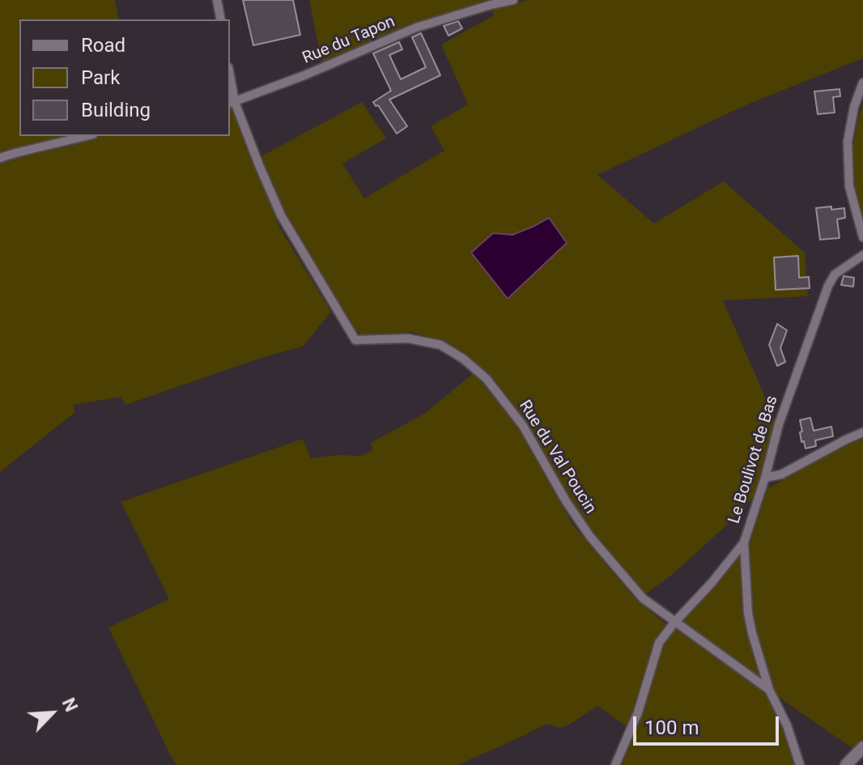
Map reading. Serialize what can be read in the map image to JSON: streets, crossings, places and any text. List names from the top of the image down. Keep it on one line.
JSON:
{"streets":{"street":["Rue du Tapon","Rue du Val Poucin","Le Boulivot de Bas"]},"crossings":[["Rue du Tapon","Rue du Val Poucin"],["Rue du Val Poucin","Le Boulivot de Bas"]],"legend":["Road","Park","Building"],"scale_bar":"100 m","north":"top right"}
